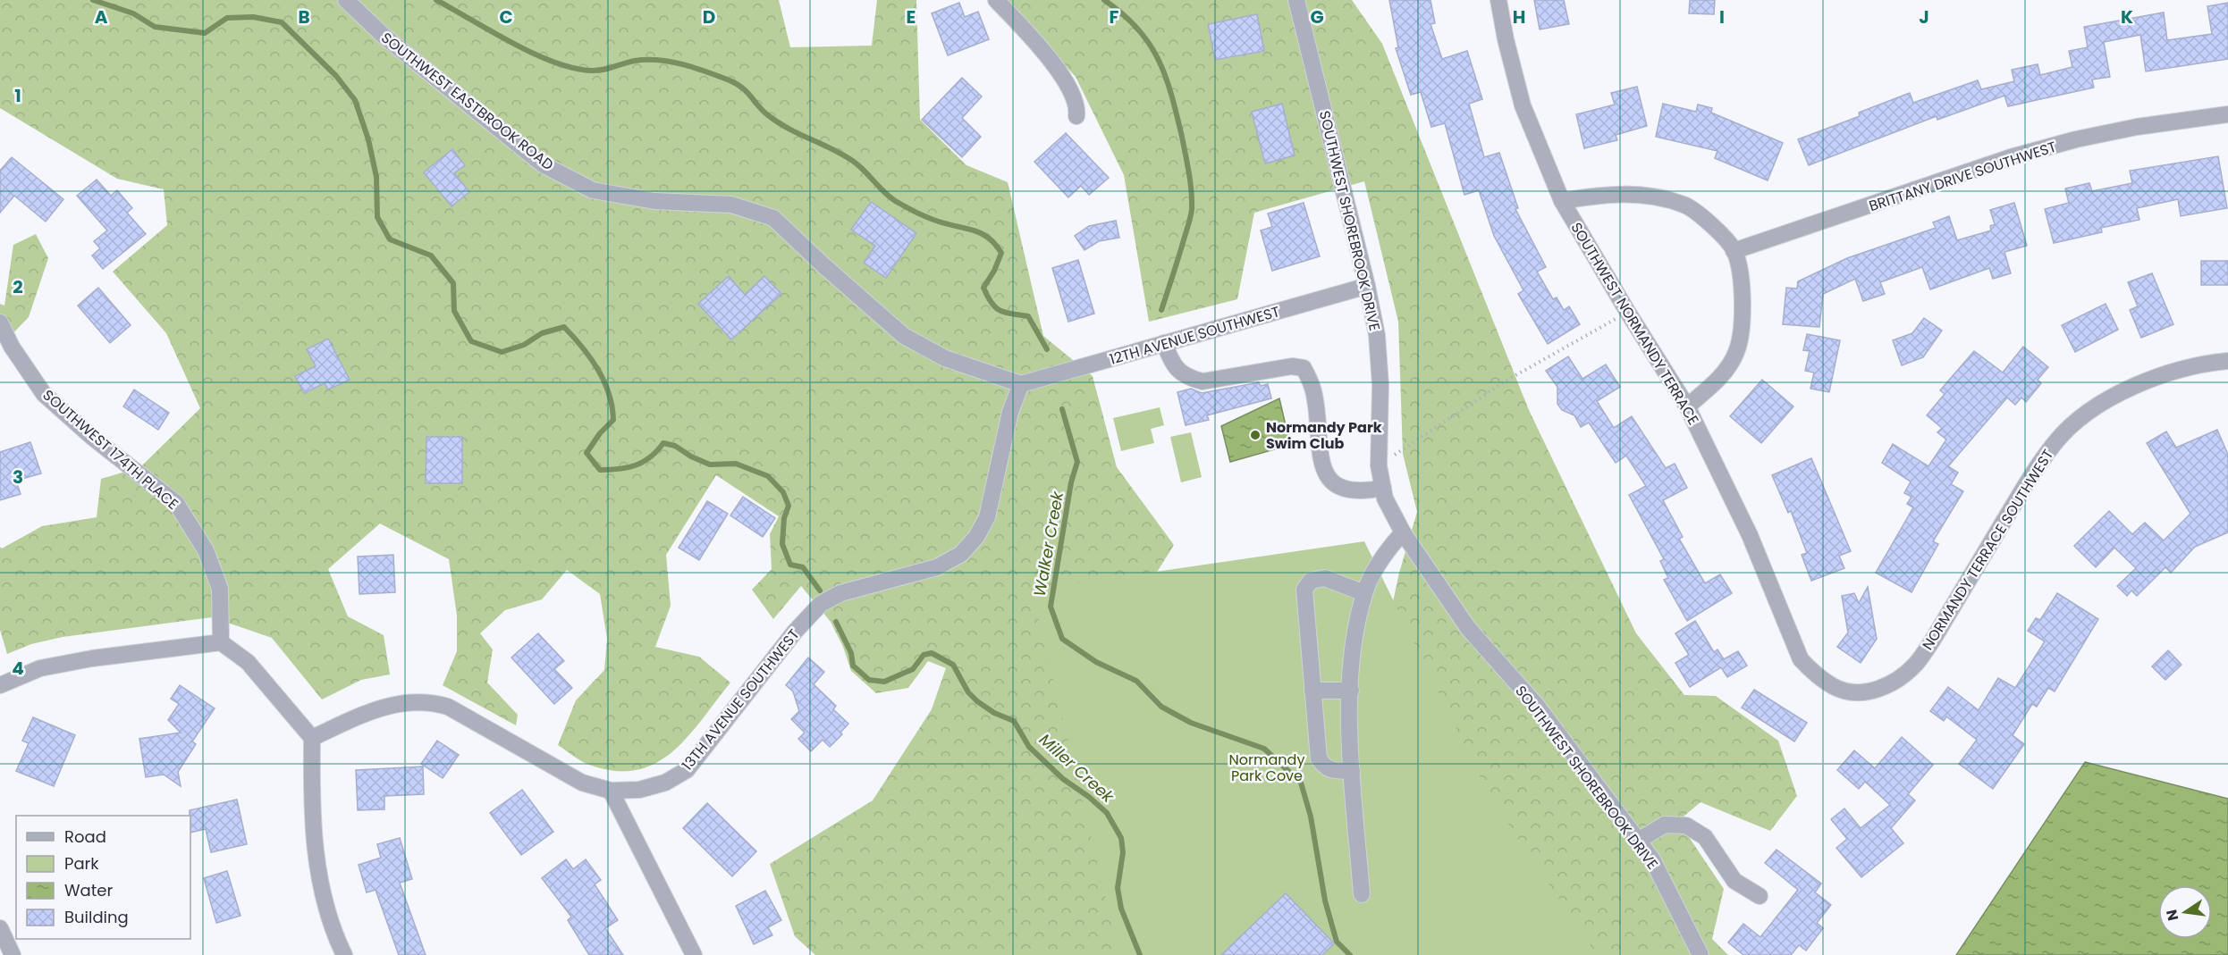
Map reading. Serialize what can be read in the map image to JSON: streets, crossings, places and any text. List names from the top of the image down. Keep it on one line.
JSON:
{"streets":{"street":["SOUTHWEST EASTBROOK ROAD","BRITTANY DRIVE SOUTHWEST","SOUTHWEST SHOREBROOK DRIVE","SOUTHWEST NORMANDY TERRACE","12TH AVENUE SOUTHWEST","SOUTHWEST 174TH PLACE","NORMANDY TERRACE SOUTHWEST","13TH AVENUE SOUTHWEST"]},"crossings":[["SOUTHWEST EASTBROOK ROAD","12TH AVENUE SOUTHWEST"],["SOUTHWEST EASTBROOK ROAD","13TH AVENUE SOUTHWEST"],["SOUTHWEST SHOREBROOK DRIVE","12TH AVENUE SOUTHWEST"],["SOUTHWEST NORMANDY TERRACE","NORMANDY TERRACE SOUTHWEST"],["12TH AVENUE SOUTHWEST","13TH AVENUE SOUTHWEST"]],"water":["Walker Creek","Miller Creek"],"parks":["Normandy Park Cove"],"places":["Normandy Park Swim Club"],"legend":["Road","Park","Water","Building"],"north":"left","grid":{"columns":["A","B","C","D","E","F","G","H","I","J","K"],"rows":["1","2","3","4"]}}
